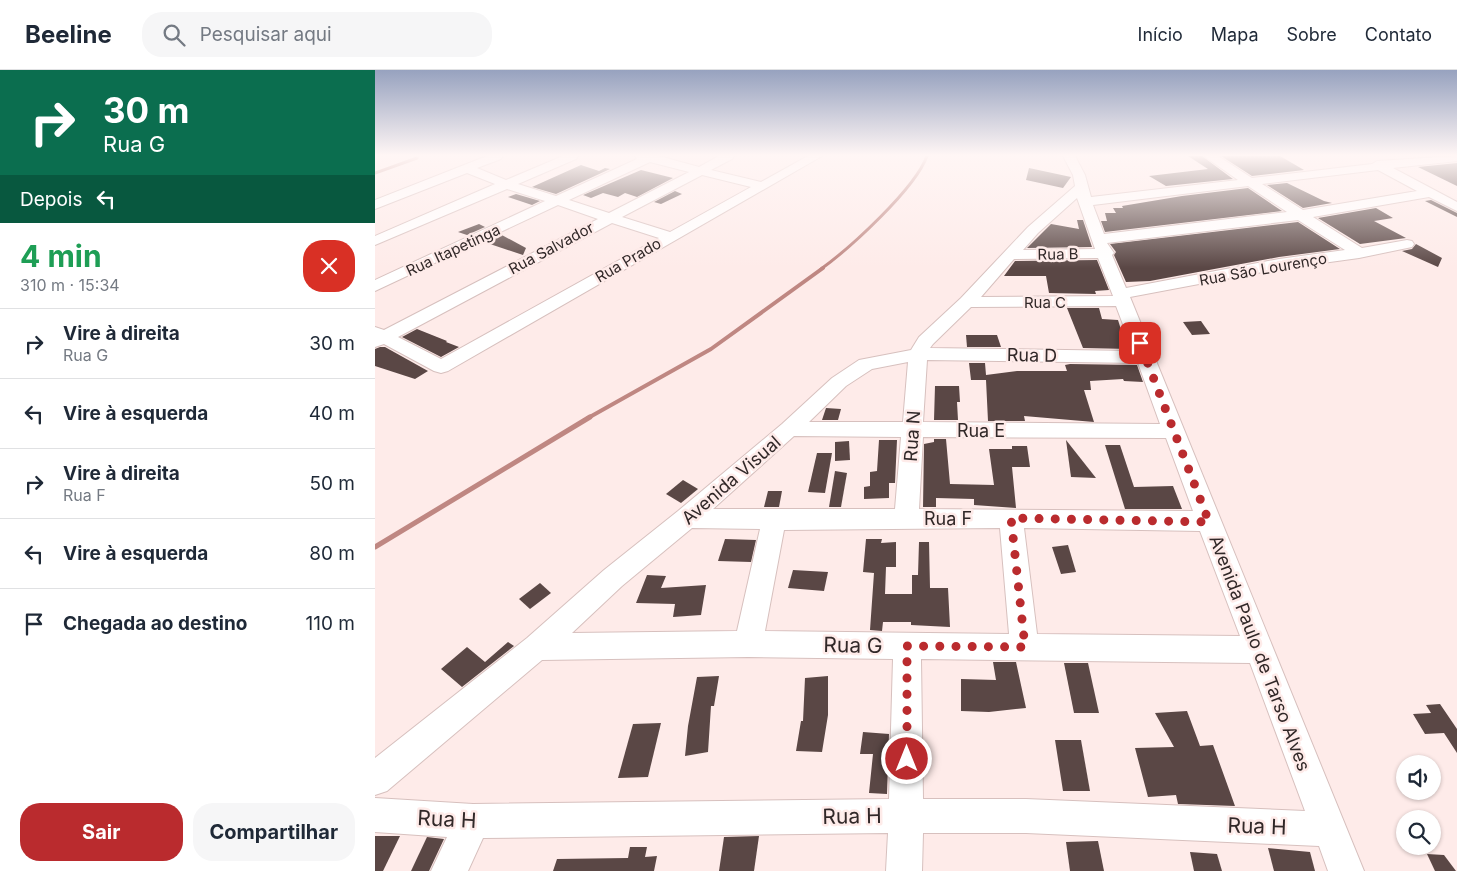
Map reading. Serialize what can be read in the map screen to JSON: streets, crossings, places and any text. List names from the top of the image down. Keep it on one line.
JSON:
{"streets":{"street":["Rua Salvador","Rua Itapetinga","Rua B","Rua Prado","Rua São Lourenço","Rua C","Rua D","Rua E","Rua N","Avenida Visual","Rua F","Rua G","Avenida Paulo de Tarso Alves","Rua H"]},"crossings":[["Rua Salvador","Rua Prado"],["Rua B","Avenida Paulo de Tarso Alves"],["Rua São Lourenço","Rua C"],["Rua São Lourenço","Avenida Paulo de Tarso Alves"],["Rua C","Avenida Paulo de Tarso Alves"],["Rua D","Rua N"],["Rua D","Avenida Visual"],["Rua D","Avenida Paulo de Tarso Alves"],["Rua E","Rua N"],["Rua E","Avenida Visual"],["Rua E","Avenida Paulo de Tarso Alves"],["Rua N","Avenida Visual"],["Rua N","Rua F"],["Avenida Visual","Rua F"],["Avenida Visual","Rua G"],["Rua F","Avenida Paulo de Tarso Alves"],["Rua G","Avenida Paulo de Tarso Alves"],["Avenida Paulo de Tarso Alves","Rua H"]],"page":{"header":"Beeline","search":"Pesquisar aqui","nav":["Início","Mapa","Sobre","Contato"],"turn":["30 m","Rua G"],"then":"Depois","heading":["4 min","310 m · 15:34"],"list":[{"name":"Vire à direita","note":"Rua G","value":"30 m"},{"name":"Vire à esquerda","value":"40 m"},{"name":"Vire à direita","note":"Rua F","value":"50 m"},{"name":"Vire à esquerda","value":"80 m"},{"name":"Chegada ao destino","value":"110 m"}],"buttons":["Sair","Compartilhar"]}}
